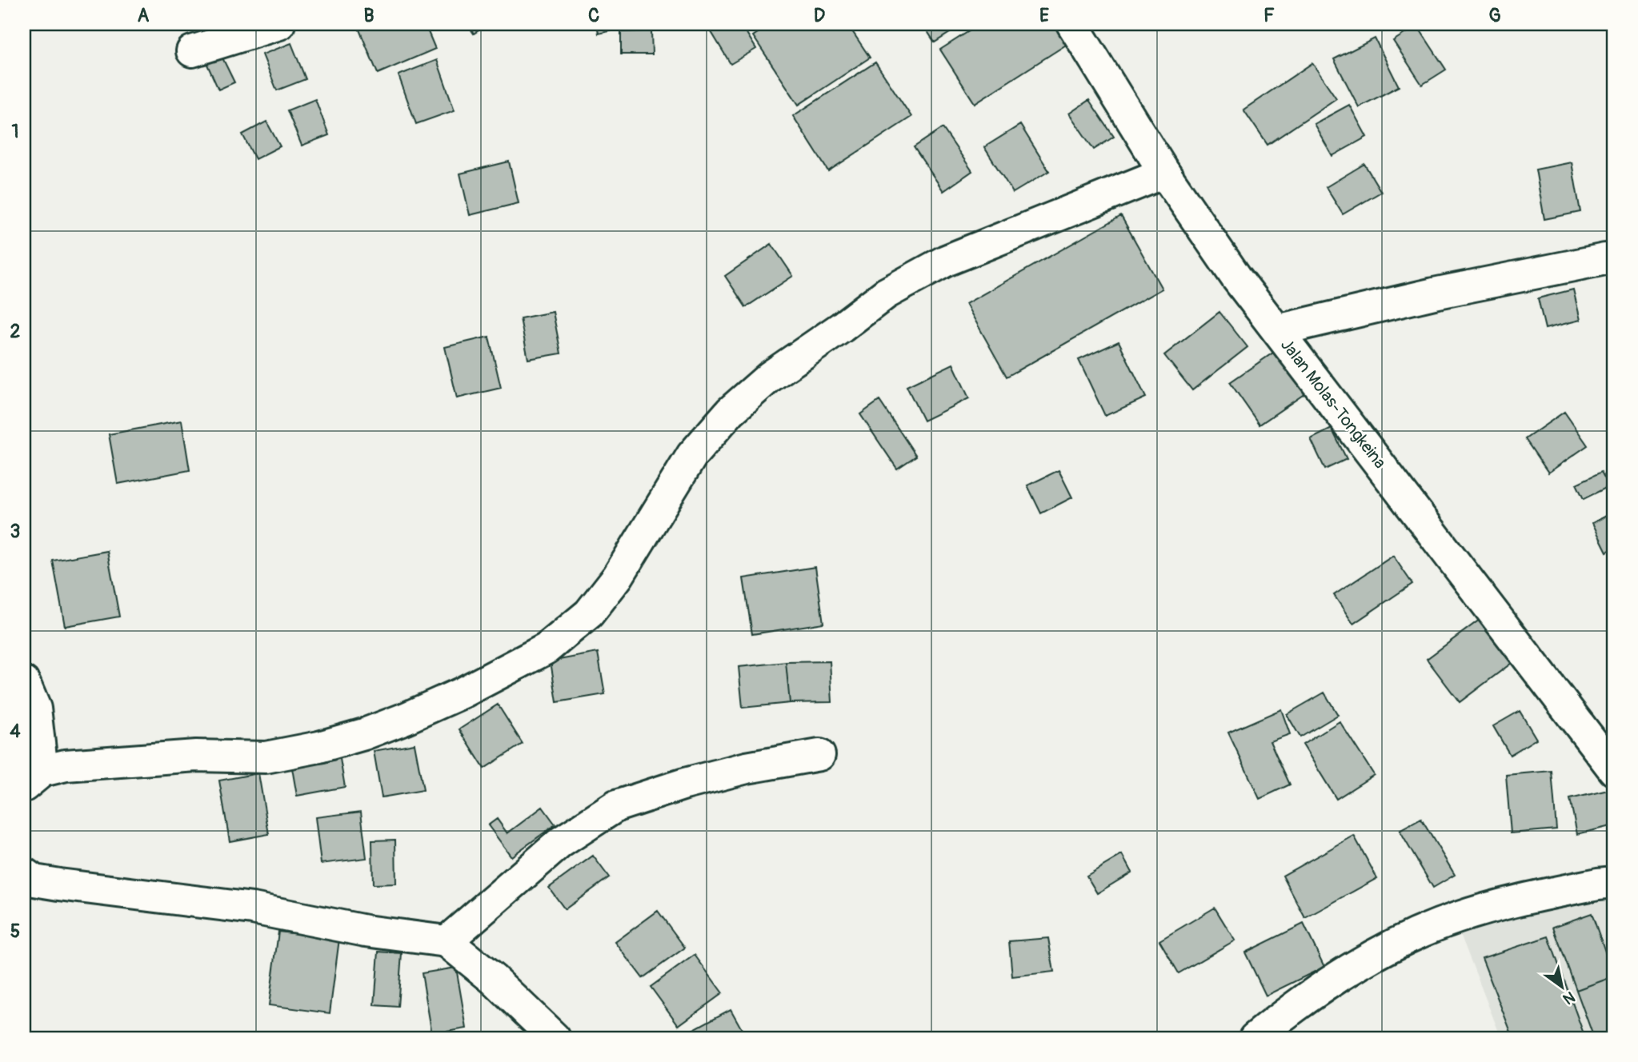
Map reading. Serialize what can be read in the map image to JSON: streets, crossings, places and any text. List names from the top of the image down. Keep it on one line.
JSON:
{"streets":{"street":["Jalan Molas-Tongkeina"]},"north":"bottom right","grid":{"columns":["A","B","C","D","E","F","G"],"rows":["1","2","3","4","5"]}}
